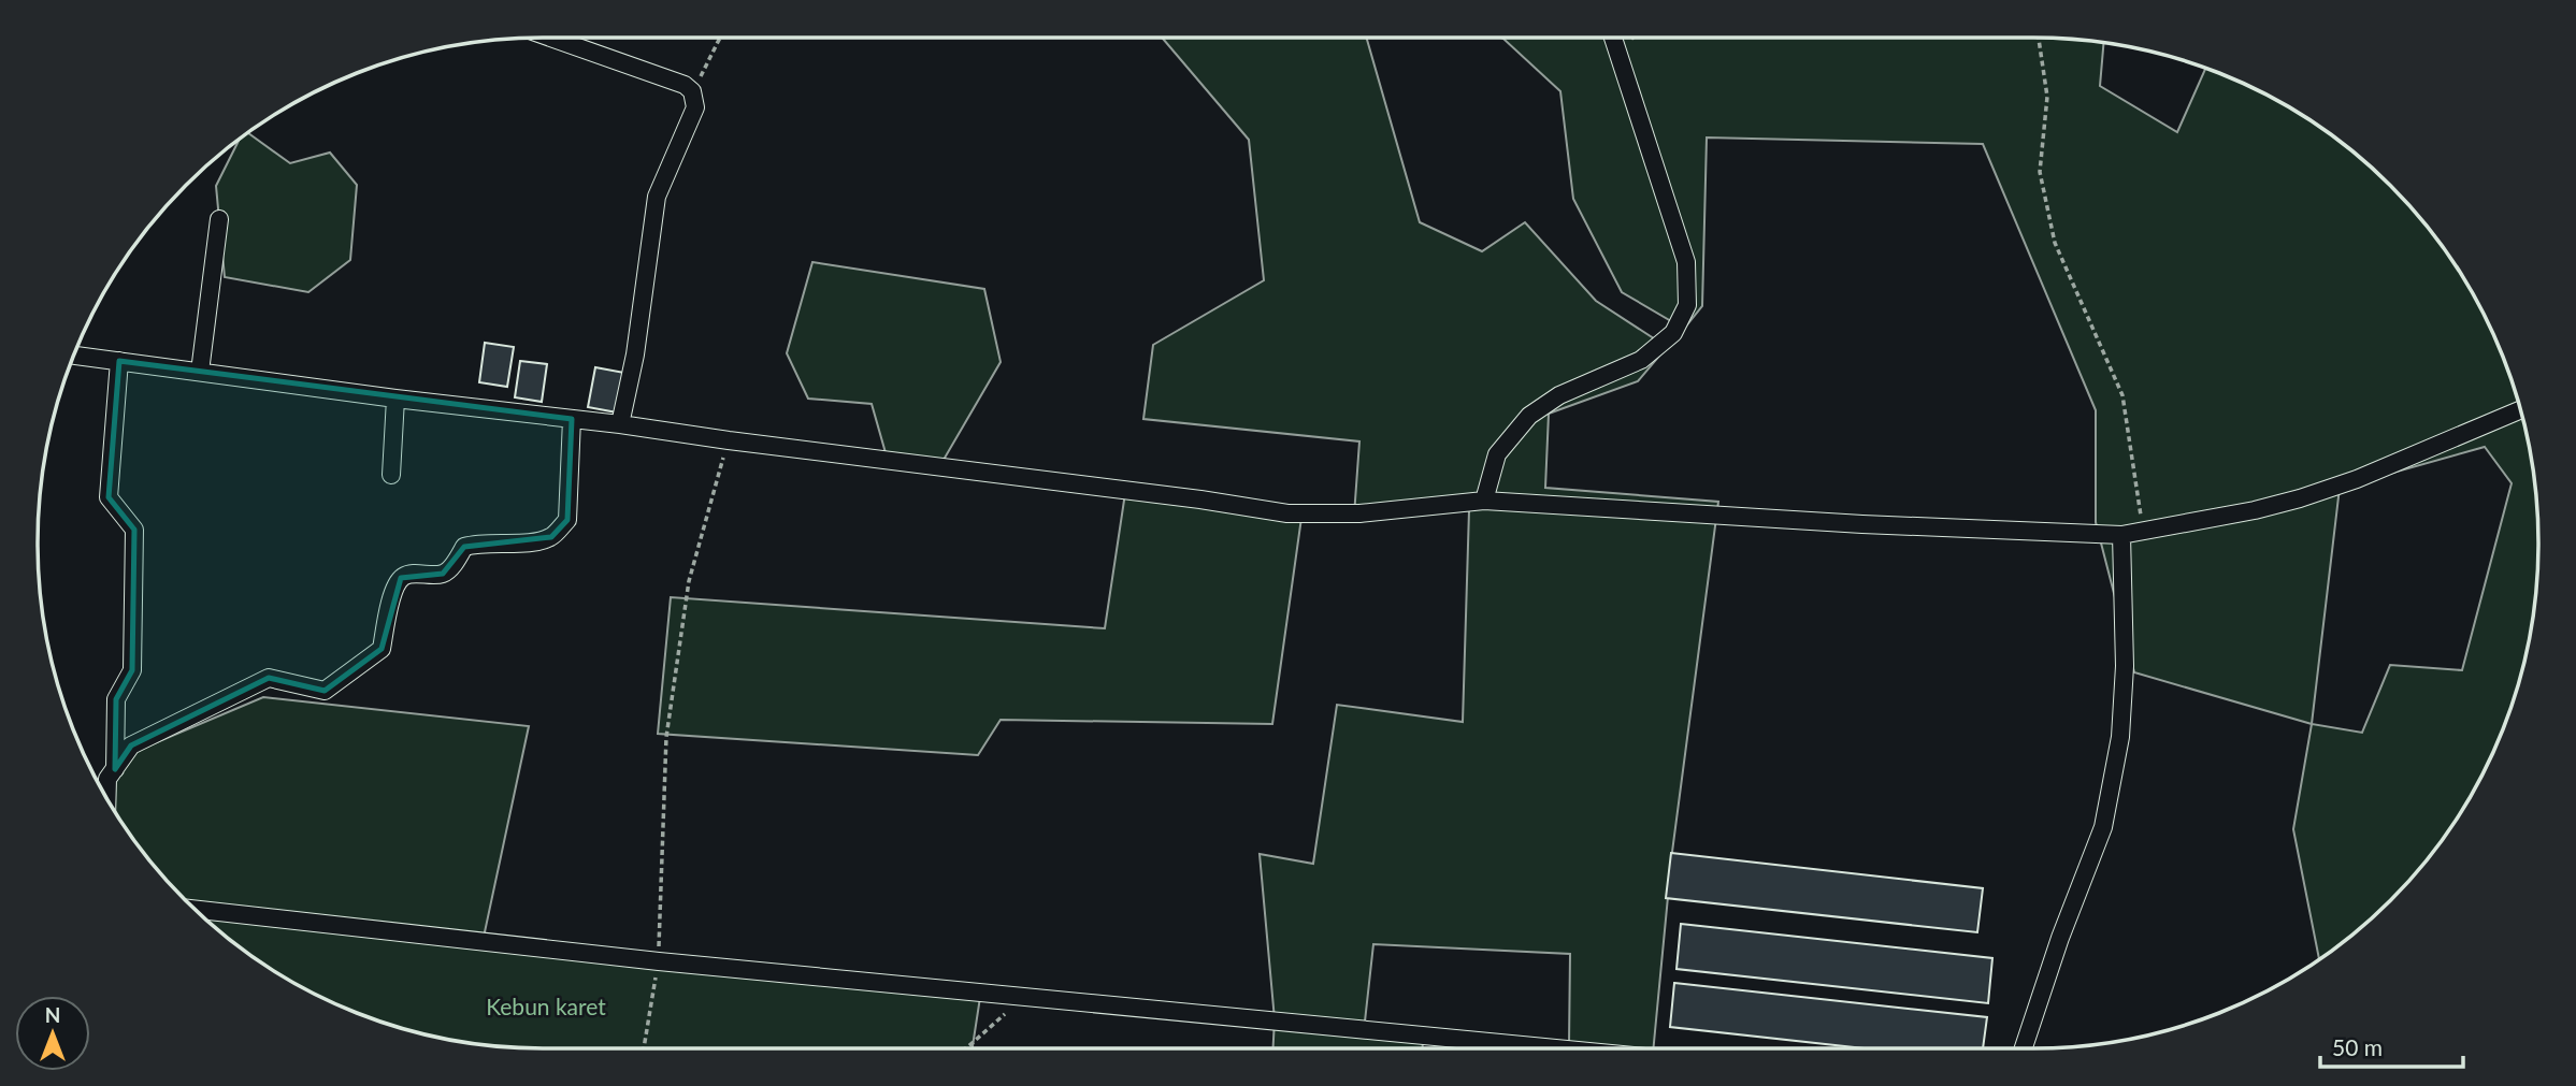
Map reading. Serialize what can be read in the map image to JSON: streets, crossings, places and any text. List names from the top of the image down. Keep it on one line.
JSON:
{"parks":["Kebun karet"],"scale_bar":"50 m","north":"top"}
